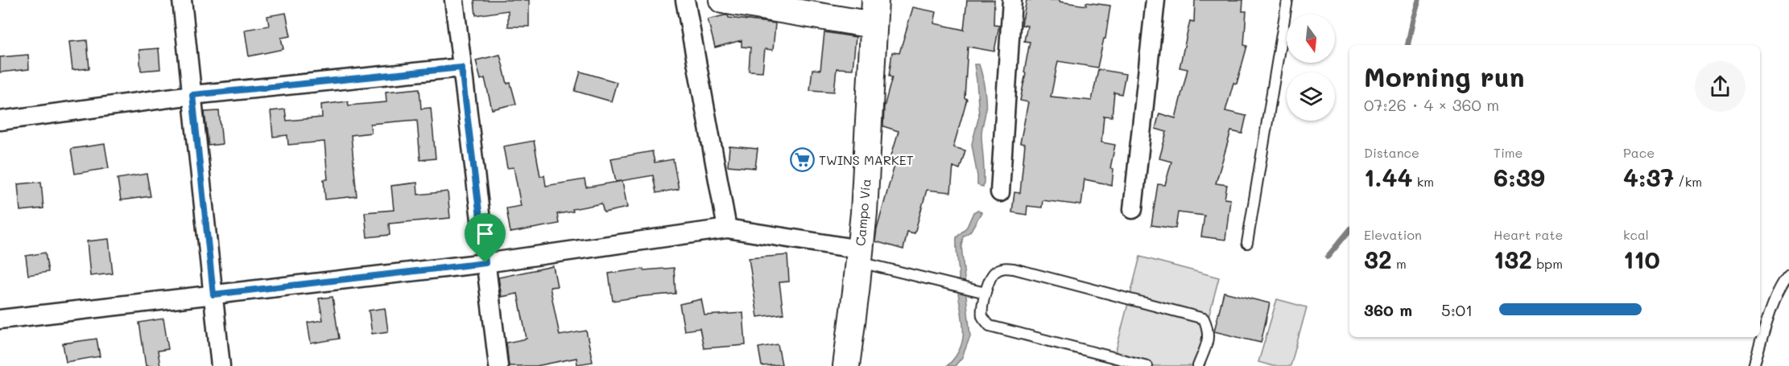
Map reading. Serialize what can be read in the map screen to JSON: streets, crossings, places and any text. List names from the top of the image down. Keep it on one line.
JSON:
{"streets":{"street":["Campo Vía"]},"places":{"supermarket":["TWINS MARKET"]},"north":"bottom","page":{"heading":["Morning run","07:26 · 4 × 360 m"],"stats":[["Distance","1.44 km"],["Time","6:39"],["Pace","4:37 /km"],["Elevation","32 m"],["Heart rate","132 bpm"],["kcal","110"]],"list":[{"name":"360 m","note":"5:01"}]}}
